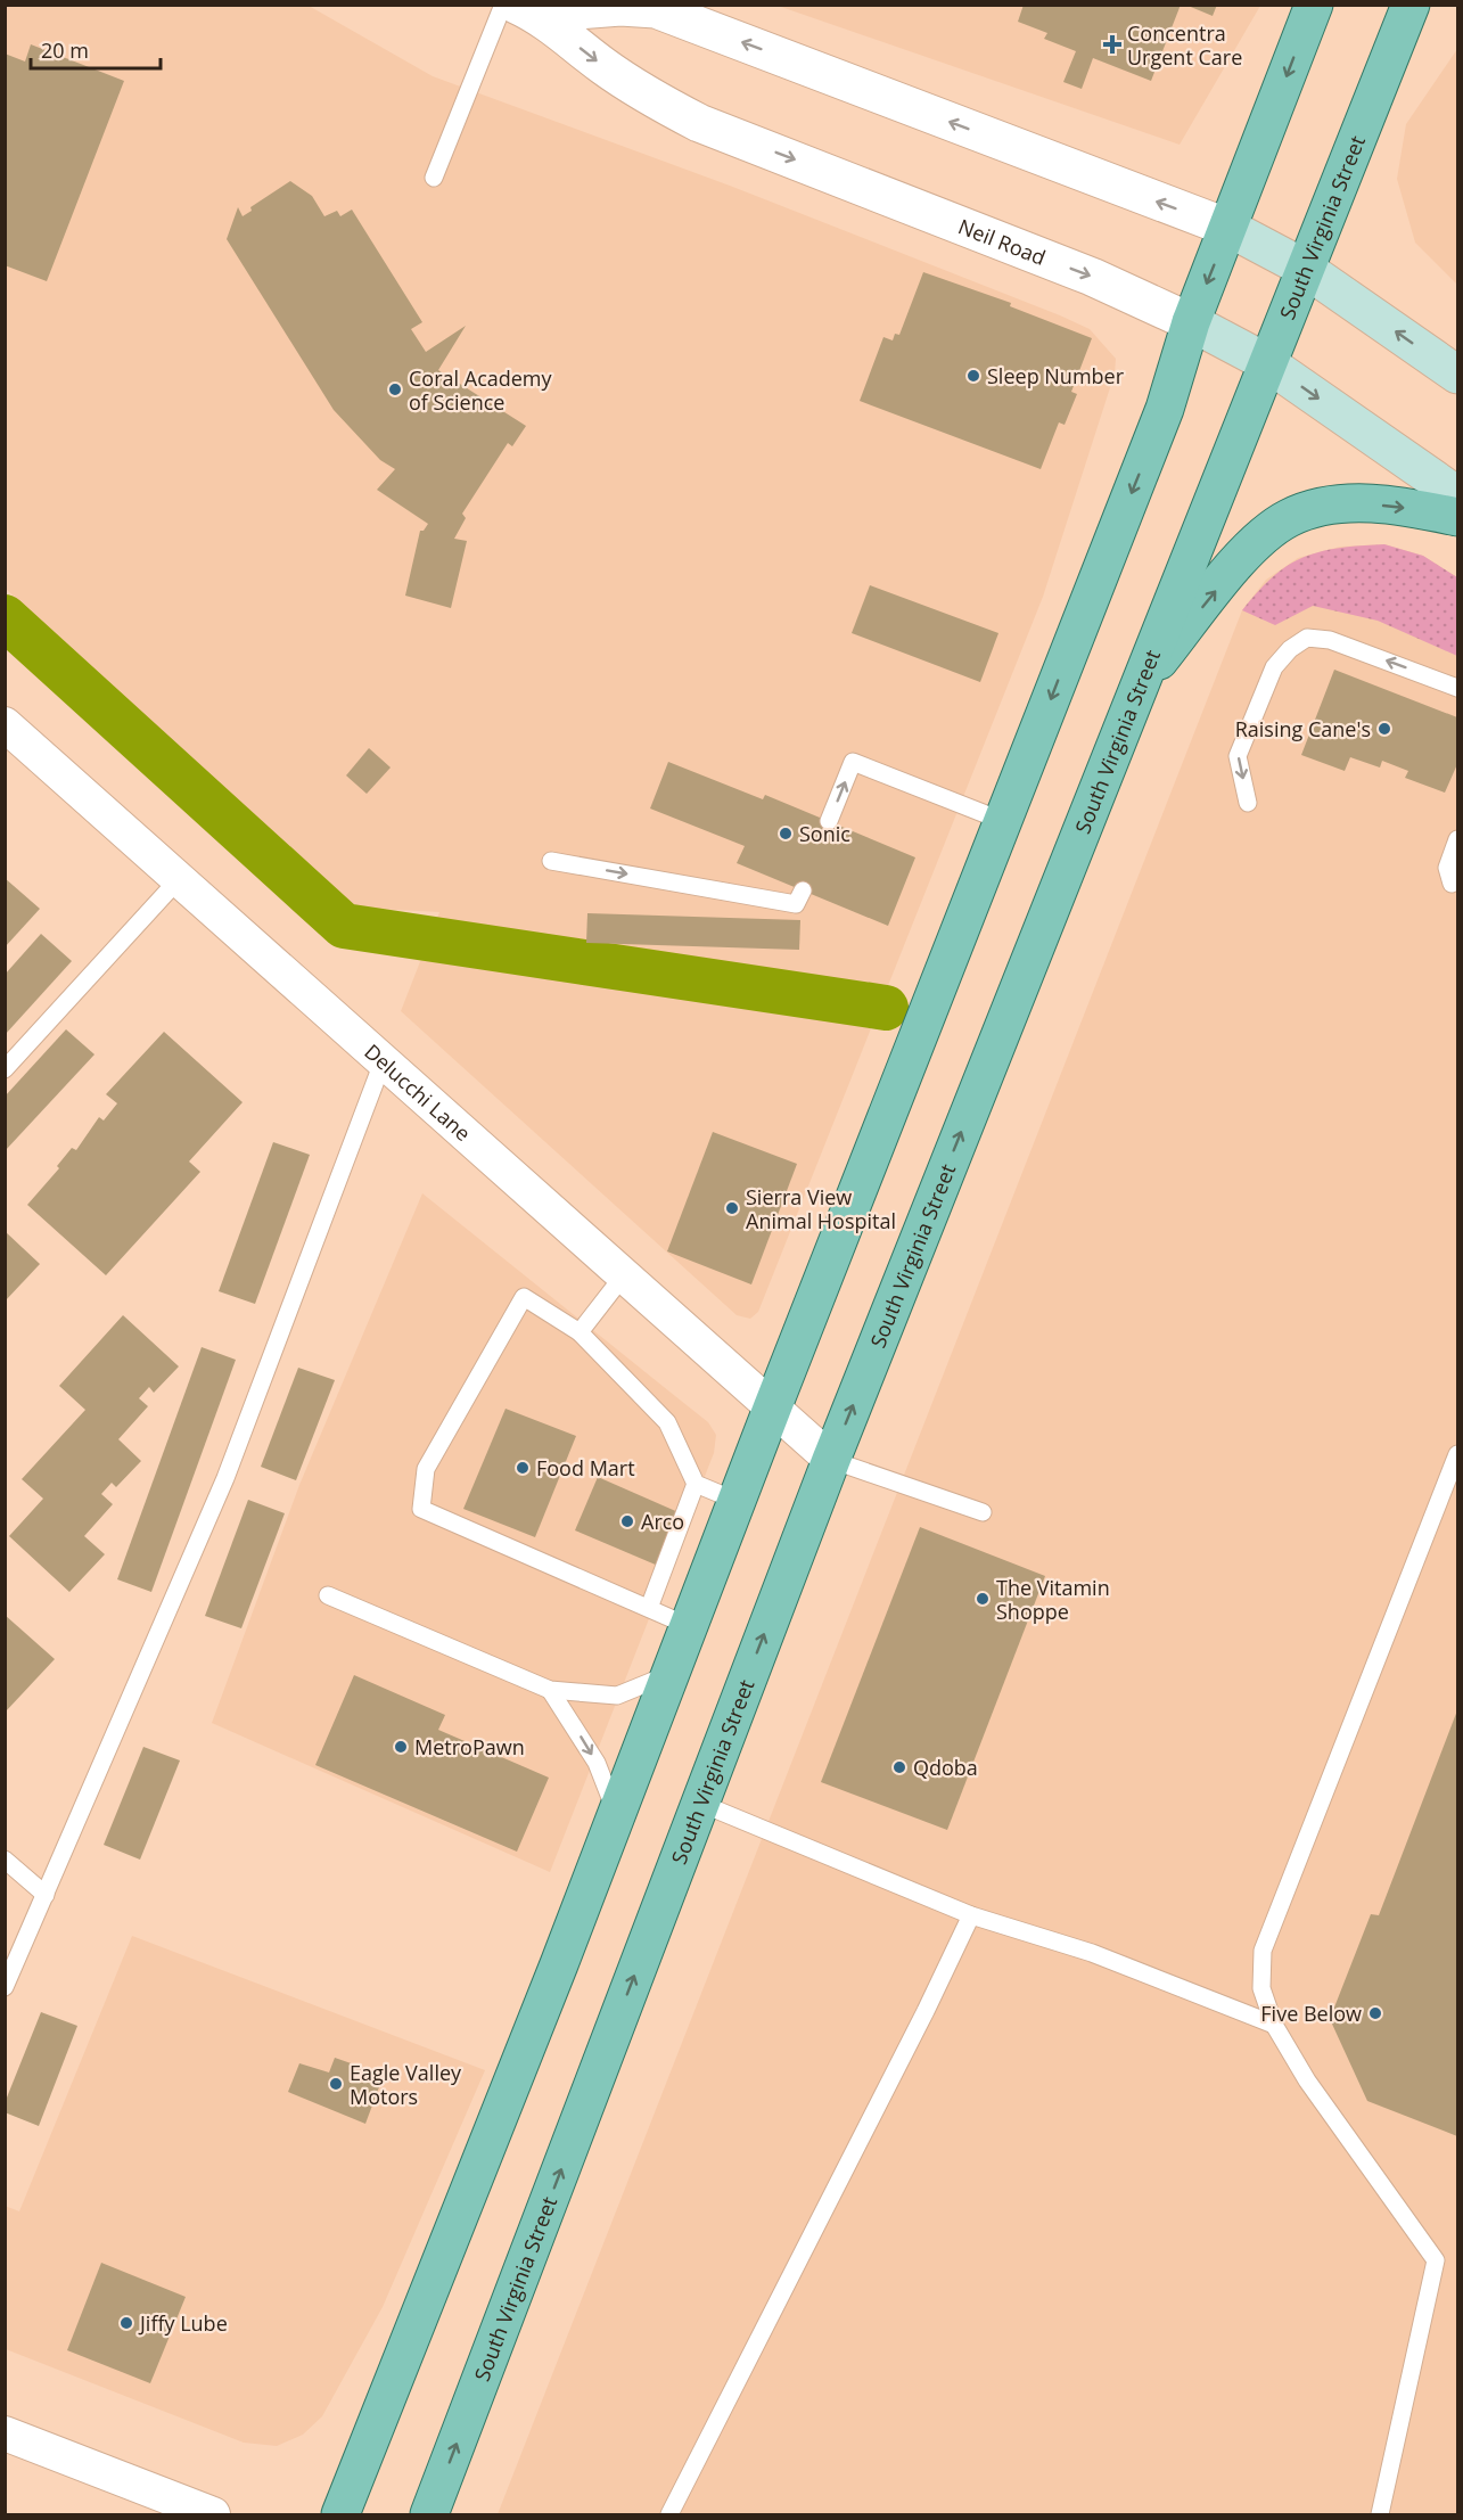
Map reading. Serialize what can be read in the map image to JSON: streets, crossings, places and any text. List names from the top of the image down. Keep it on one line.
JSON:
{"streets":{"main road":["South Virginia Street","Neil Road"],"street":["Delucchi Lane"]},"crossings":[["South Virginia Street","Neil Road"],["South Virginia Street","Delucchi Lane"]],"places":{"health":["Concentra Urgent Care"],"other":["Sleep Number","Coral Academy of Science","Raising Cane's","Sonic","Sierra View Animal Hospital","Food Mart","Arco","The Vitamin Shoppe","MetroPawn","Qdoba","Five Below","Eagle Valley Motors","Jiffy Lube"]},"scale_bar":"20 m"}
